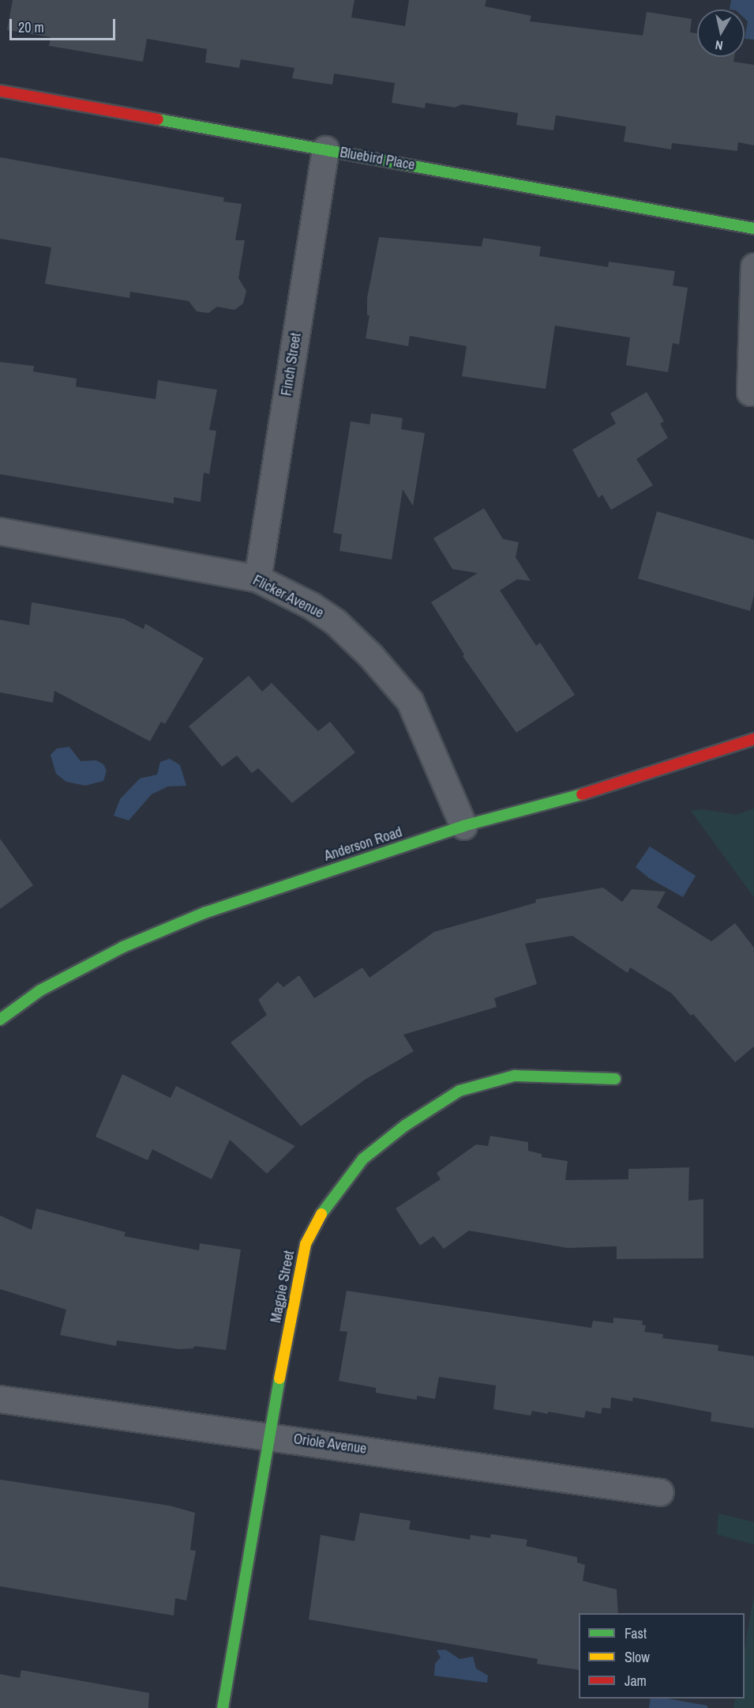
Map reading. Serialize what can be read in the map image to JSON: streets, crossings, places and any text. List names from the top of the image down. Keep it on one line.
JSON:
{"streets":{"street":["Bluebird Place","Finch Street","Flicker Avenue","Anderson Road","Magpie Street","Oriole Avenue"]},"crossings":[["Bluebird Place","Finch Street"],["Finch Street","Flicker Avenue"],["Flicker Avenue","Anderson Road"],["Magpie Street","Oriole Avenue"]],"legend":["Fast","Slow","Jam"],"scale_bar":"20 m","north":"bottom"}
